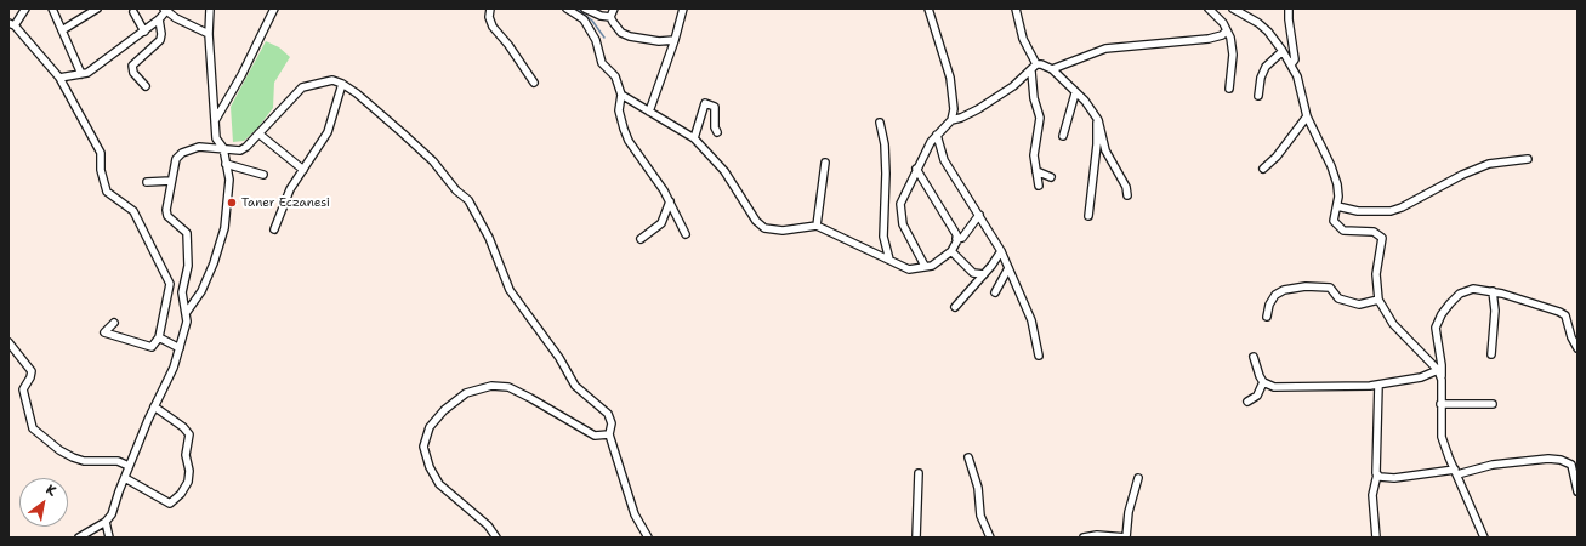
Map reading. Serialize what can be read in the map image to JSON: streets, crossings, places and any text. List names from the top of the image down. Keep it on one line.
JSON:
{"places":["Taner Eczanesi"],"north":"top right"}
